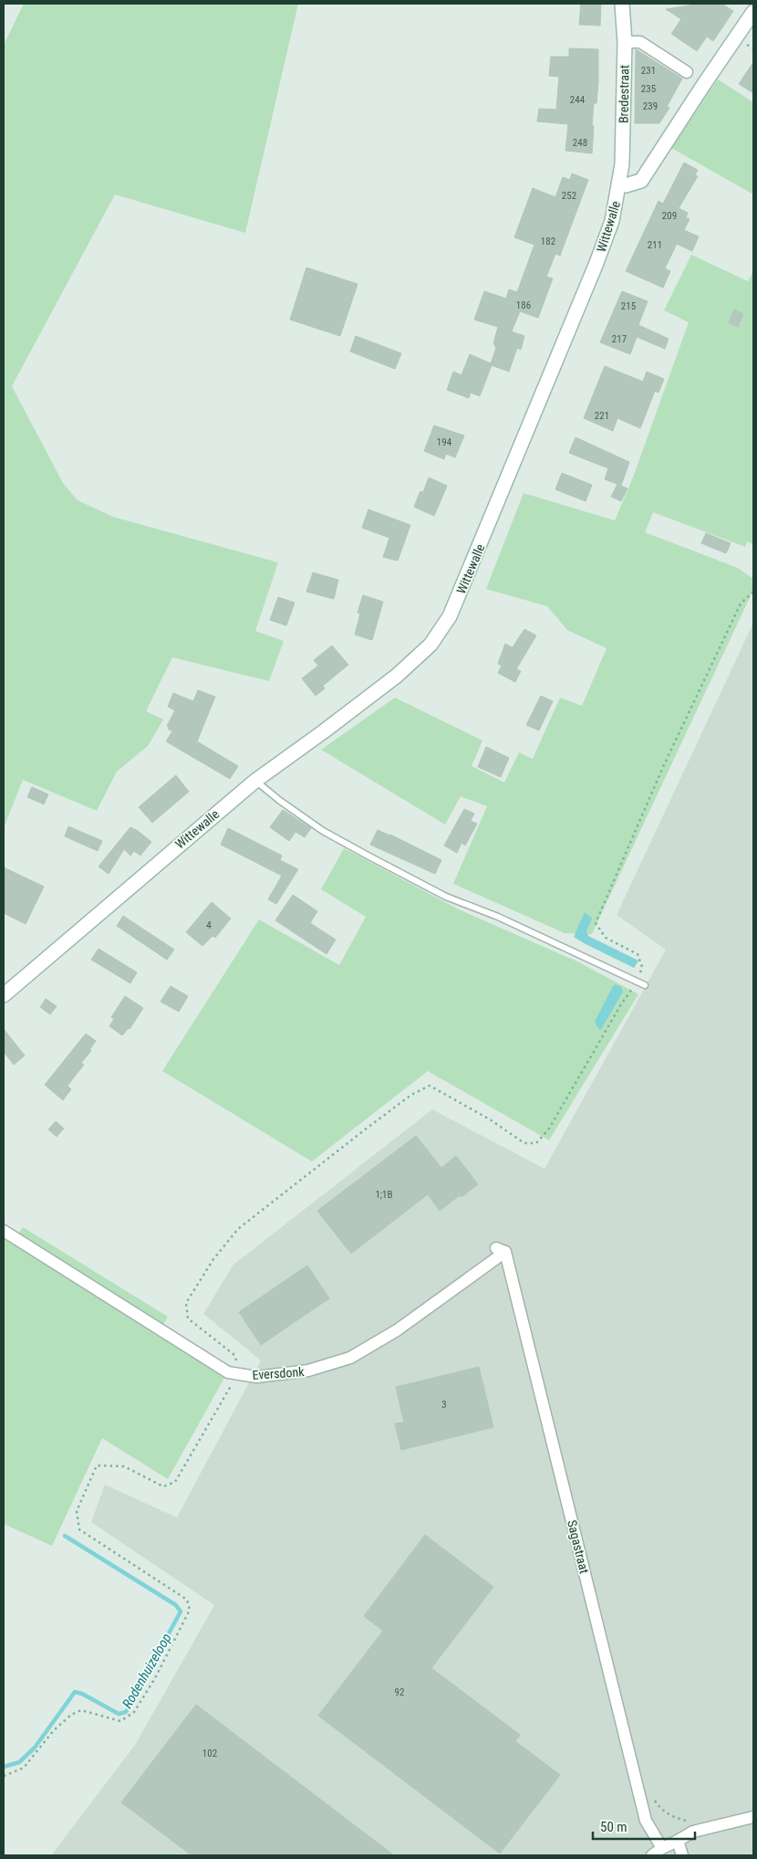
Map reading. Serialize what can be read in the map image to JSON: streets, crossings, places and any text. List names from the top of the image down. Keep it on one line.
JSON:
{"streets":{"street":["Bredestraat","Wittewalle","Eversdonk","Sagastraat"]},"crossings":[["Bredestraat","Wittewalle"],["Eversdonk","Sagastraat"]],"water":["Rodenhuizeloop"],"house_numbers":["231","235","244","239","248","252","209","182","211","186","215","217","221","194","4","1;1B","3","92","102"],"scale_bar":"50 m"}
